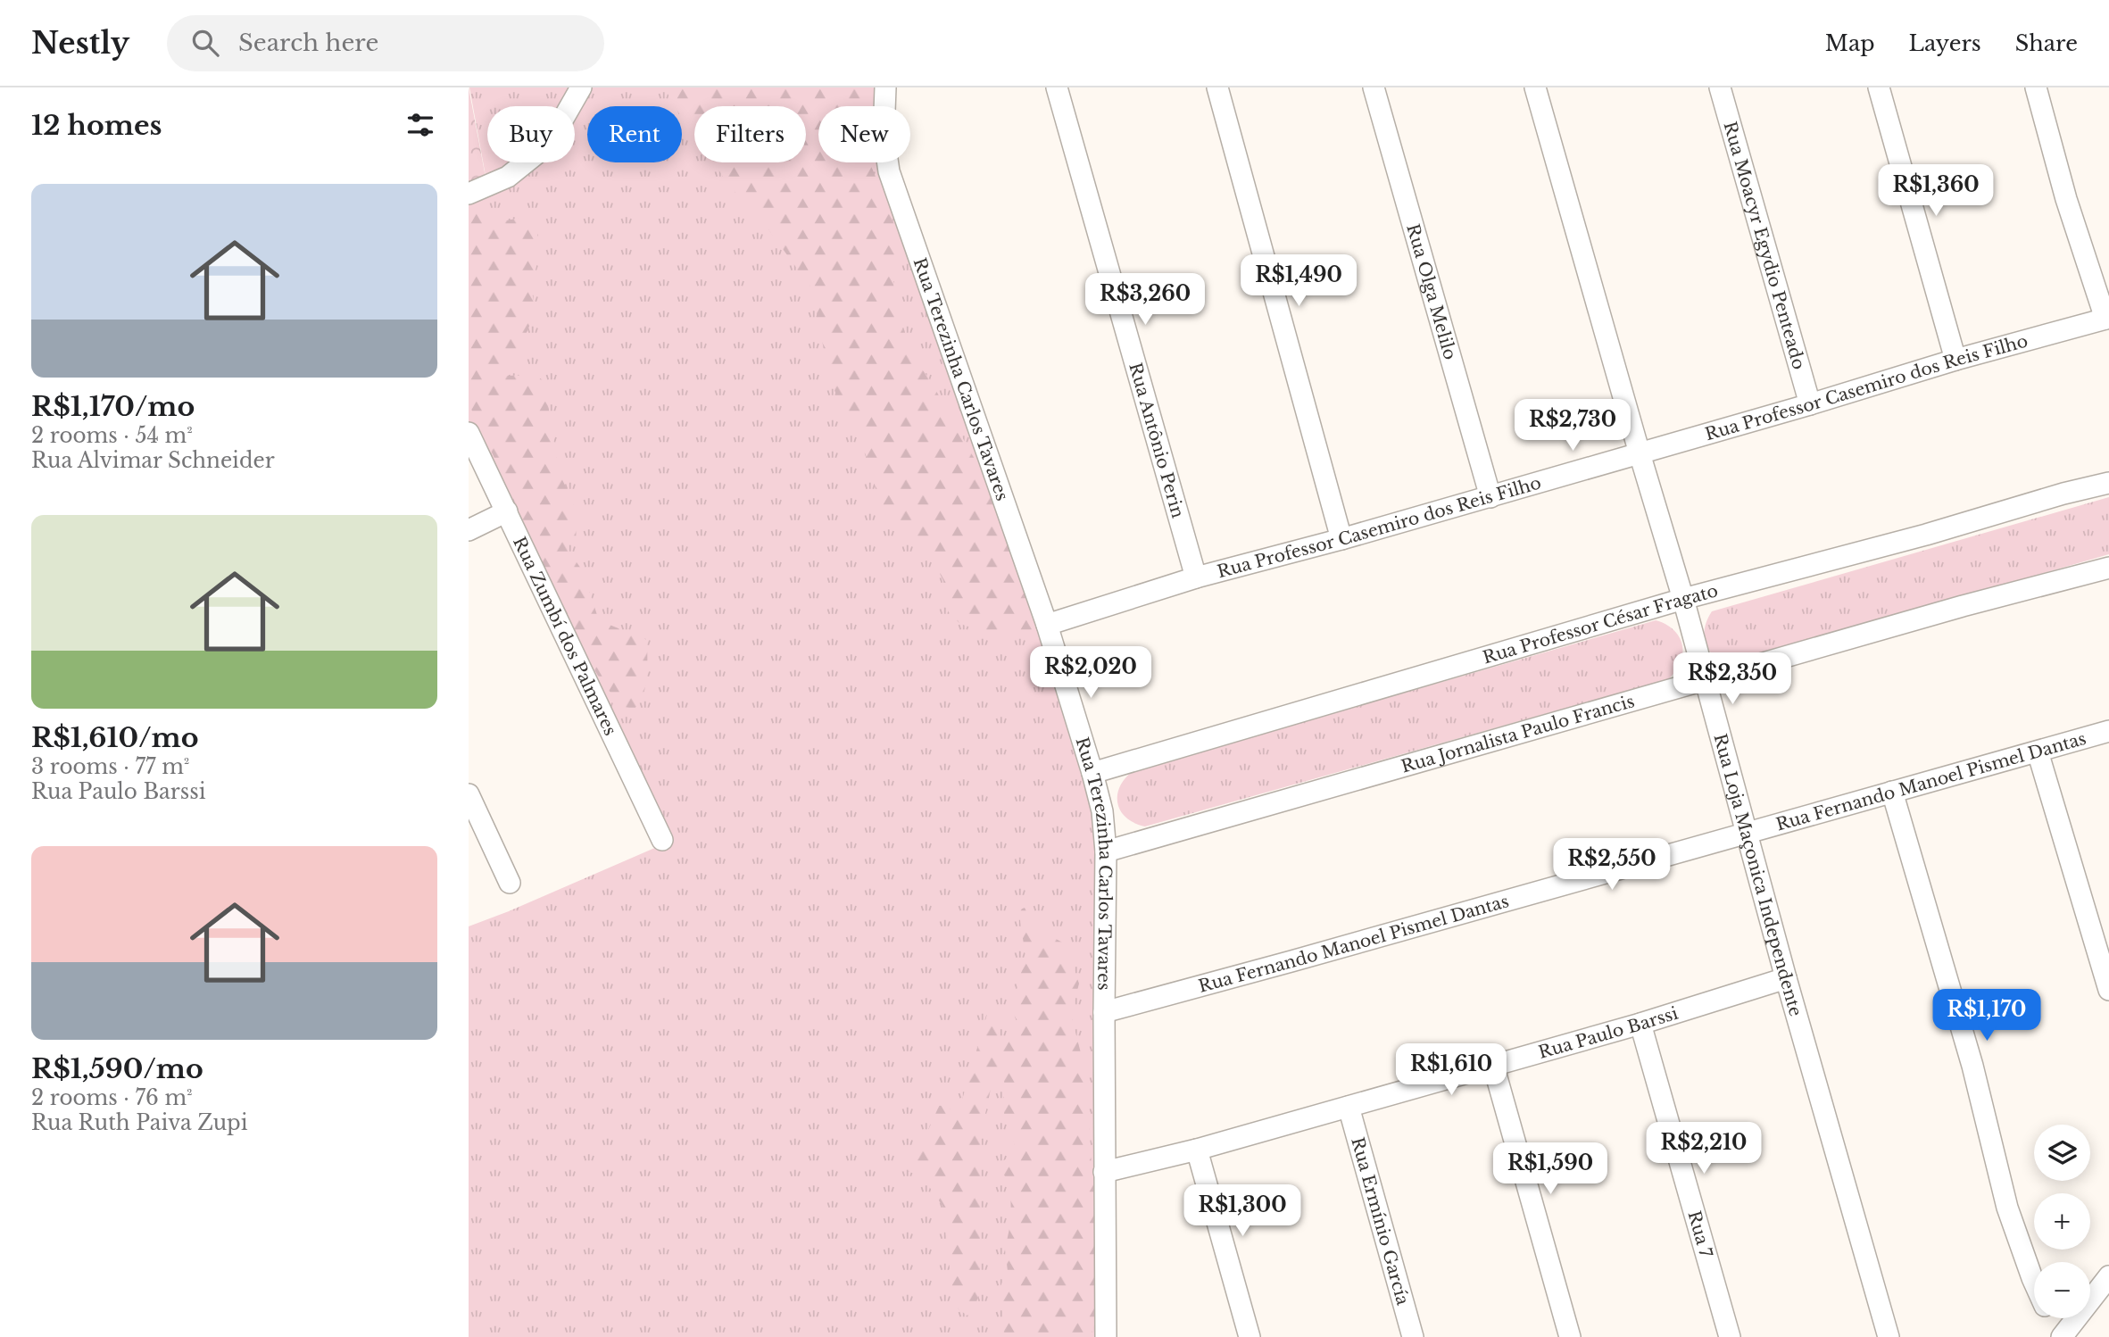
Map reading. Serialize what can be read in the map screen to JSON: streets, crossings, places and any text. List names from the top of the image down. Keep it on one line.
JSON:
{"streets":{"street":["Rua Moacyr Egydio Penteado","Rua Olga Melilo","Rua Terezinha Carlos Tavares","Rua Professor Casemiro dos Reis Filho","Rua Antônio Perin","Rua Professor César Fragato","Rua Zumbí dos Palmares","Rua Jornalista Paulo Francis","Rua Fernando Manoel Pismel Dantas","Rua Loja Maçonica Independente","Rua Paulo Barssi","Rua Ermínio García","Rua 7"]},"crossings":[["Rua Moacyr Egydio Penteado","Rua Professor Casemiro dos Reis Filho"],["Rua Olga Melilo","Rua Professor Casemiro dos Reis Filho"],["Rua Terezinha Carlos Tavares","Rua Professor Casemiro dos Reis Filho"],["Rua Terezinha Carlos Tavares","Rua Professor César Fragato"],["Rua Terezinha Carlos Tavares","Rua Jornalista Paulo Francis"],["Rua Terezinha Carlos Tavares","Rua Fernando Manoel Pismel Dantas"],["Rua Terezinha Carlos Tavares","Rua Paulo Barssi"],["Rua Professor Casemiro dos Reis Filho","Rua Antônio Perin"],["Rua Professor Casemiro dos Reis Filho","Rua Loja Maçonica Independente"],["Rua Professor César Fragato","Rua Loja Maçonica Independente"],["Rua Jornalista Paulo Francis","Rua Loja Maçonica Independente"],["Rua Fernando Manoel Pismel Dantas","Rua Loja Maçonica Independente"],["Rua Loja Maçonica Independente","Rua Paulo Barssi"],["Rua Paulo Barssi","Rua Ermínio García"],["Rua Paulo Barssi","Rua 7"]],"page":{"header":"Nestly","search":"Search here","nav":["Map","Layers","Share"],"heading":"12 homes","chip":["Buy","Rent","Filters","New"],"list":[{"name":"R$1,170/mo","note":"2 rooms · 54 m² · Rua Alvimar Schneider"},{"name":"R$1,610/mo","note":"3 rooms · 77 m² · Rua Paulo Barssi"},{"name":"R$1,590/mo","note":"2 rooms · 76 m² · Rua Ruth Paiva Zupi"}],"price":["R$1,360","R$1,490","R$3,260","R$2,730","R$2,020","R$2,350","R$2,550","R$1,170","R$1,610","R$2,210","R$1,590","R$1,300"],"map_buttons":["+","−"]}}
